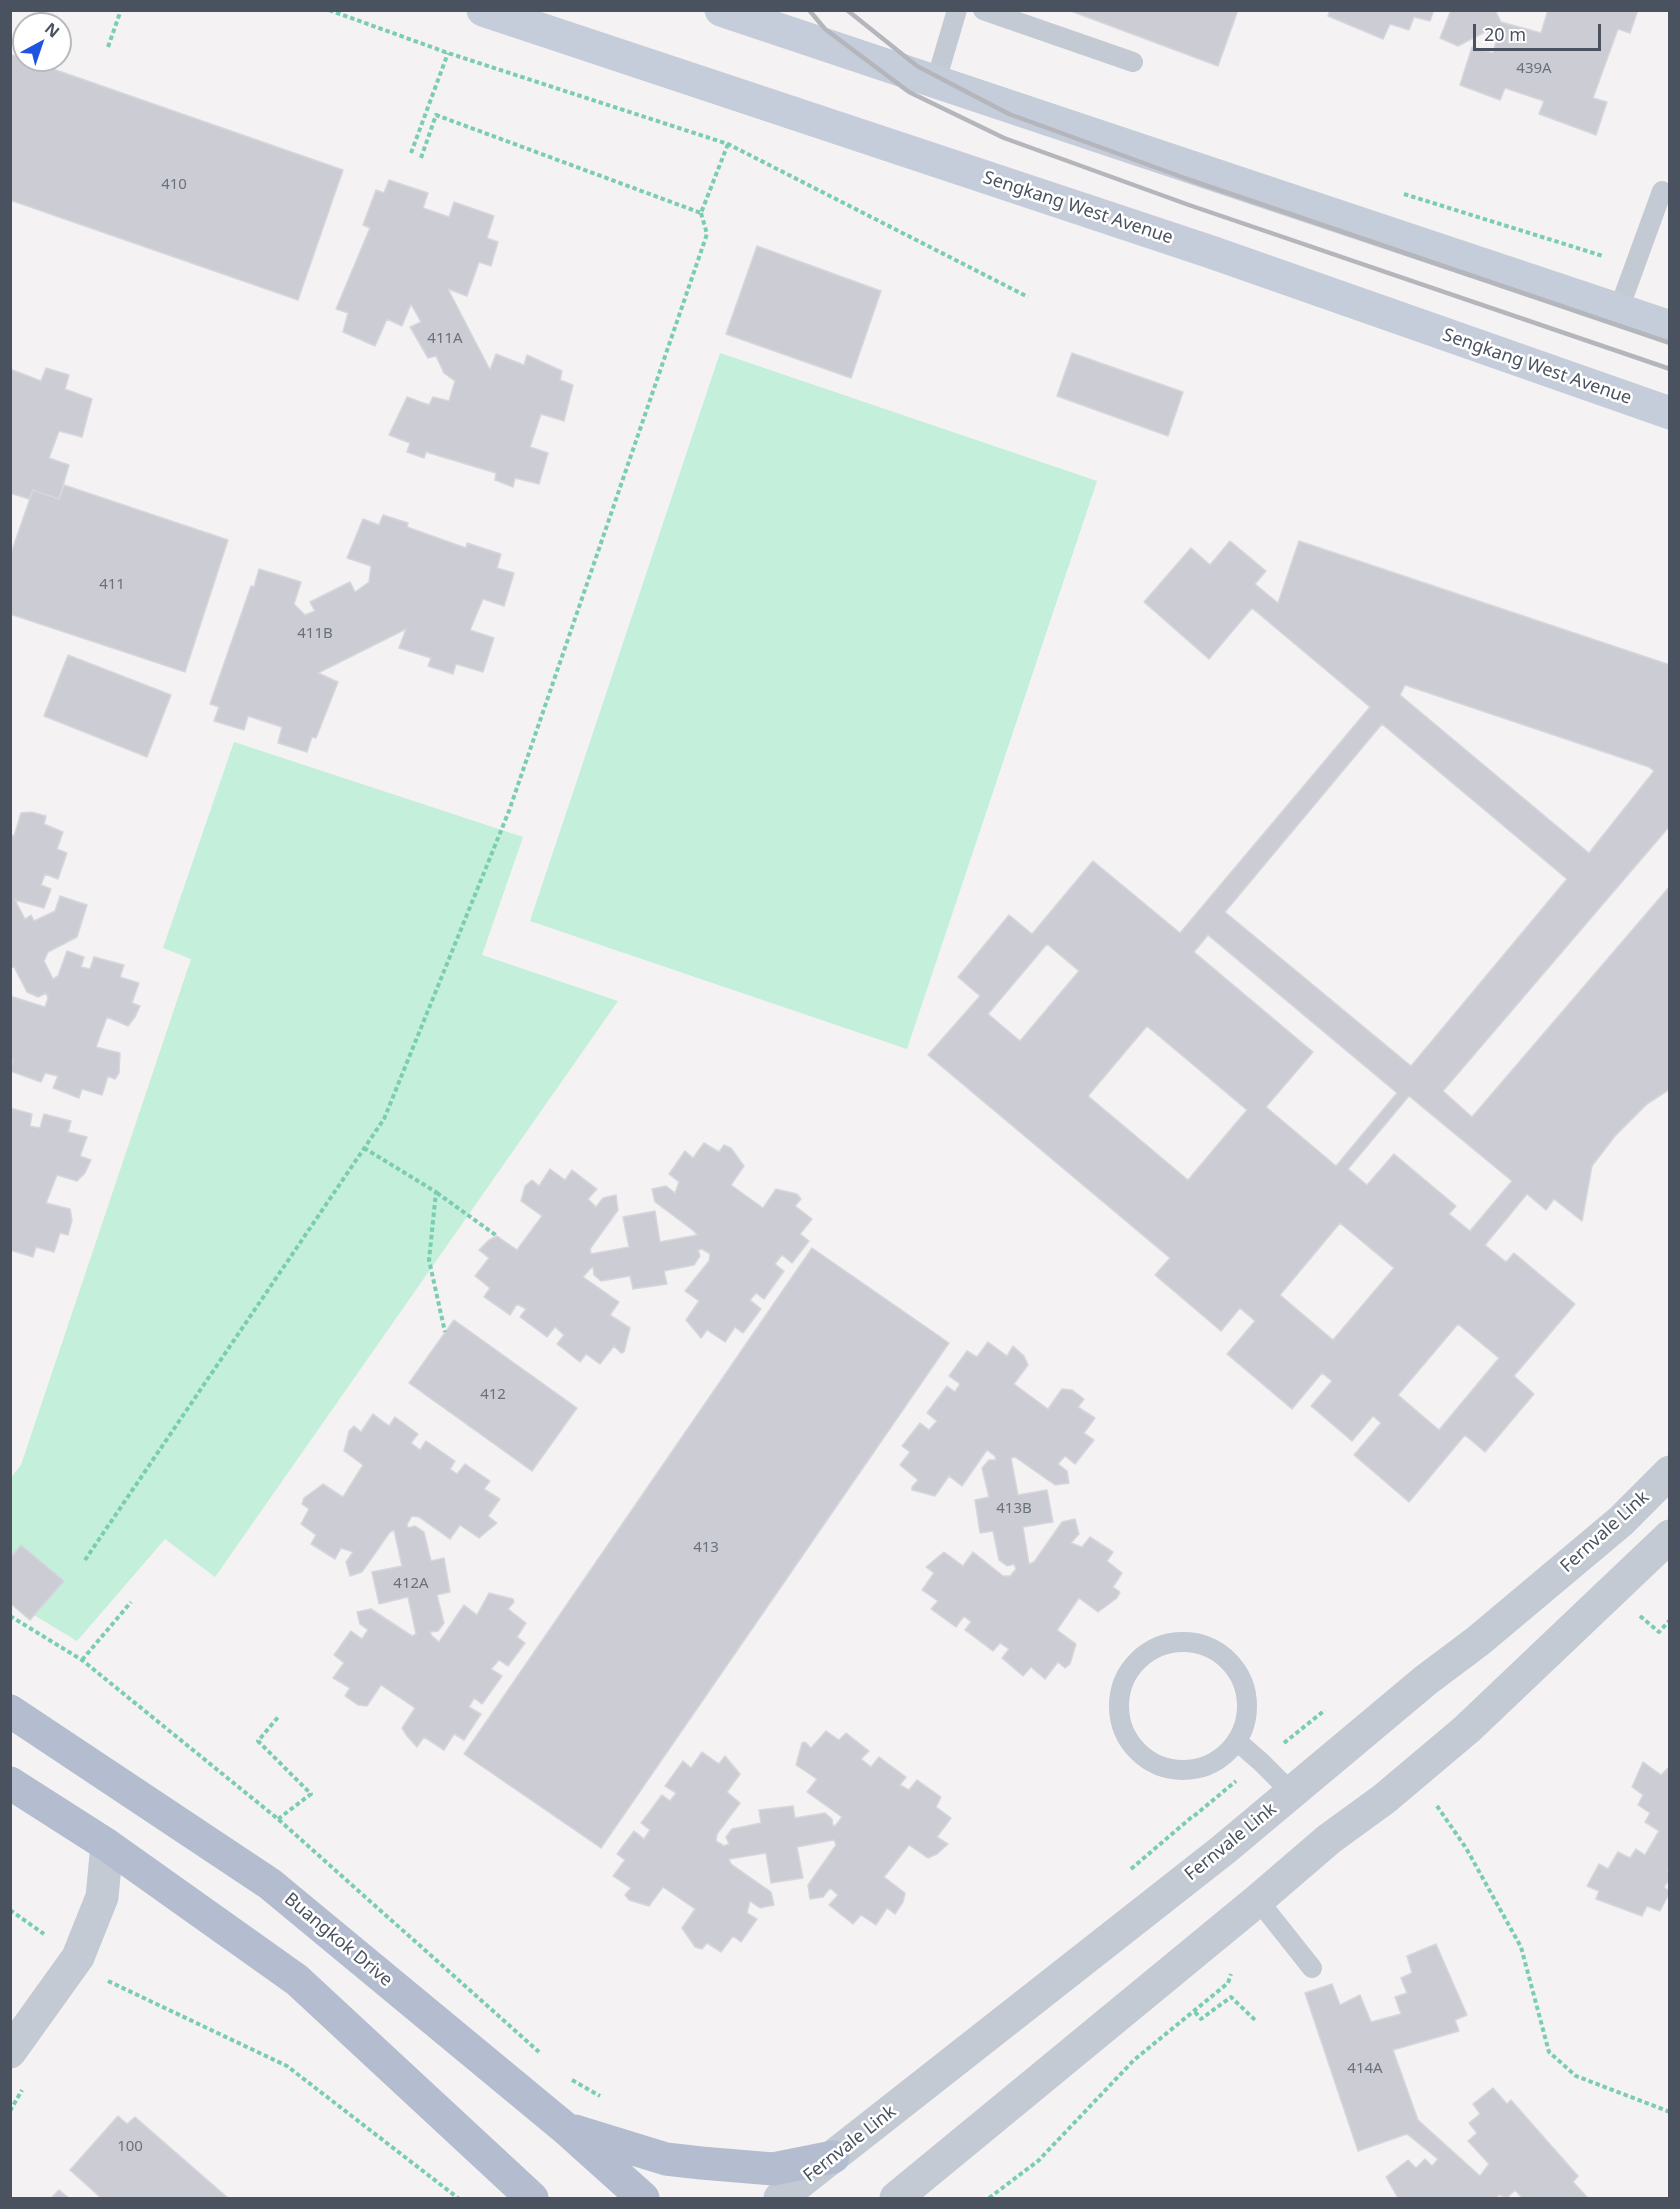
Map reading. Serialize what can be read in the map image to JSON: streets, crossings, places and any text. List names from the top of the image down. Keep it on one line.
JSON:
{"streets":{"main road":["Sengkang West Avenue","Buangkok Drive"],"street":["Fernvale Link"]},"house_numbers":["439A","410","411A","411","411B","412","413B","413","412A","414A","100"],"scale_bar":"20 m","north":"top right"}
